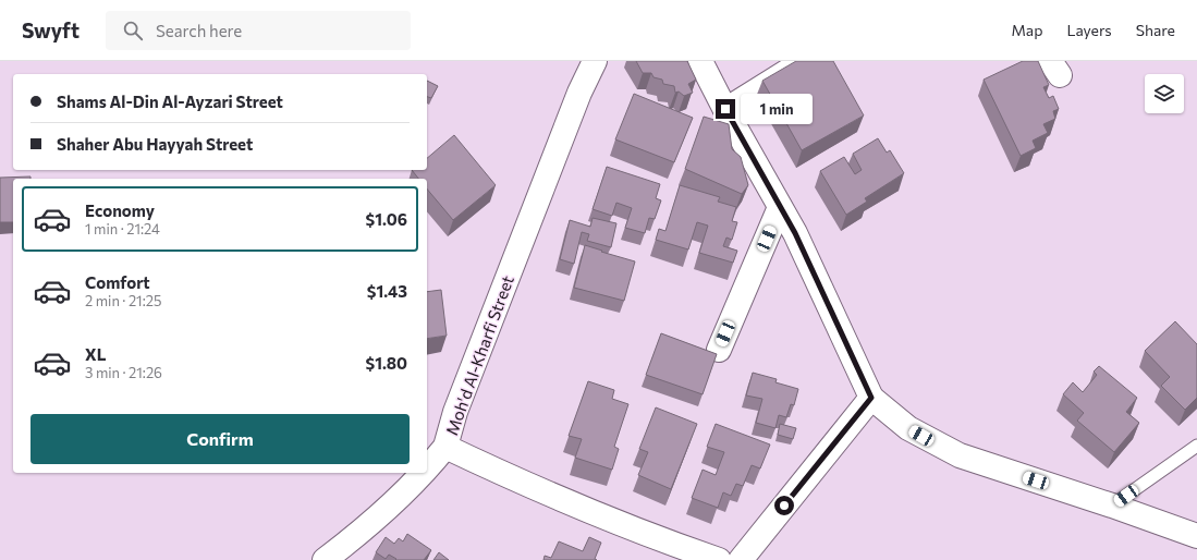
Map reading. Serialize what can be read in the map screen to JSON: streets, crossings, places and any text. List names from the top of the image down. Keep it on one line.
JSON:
{"streets":{"street":["Moh'd Al-Kharfi Street"]},"page":{"header":"Swyft","search":"Search here","nav":["Map","Layers","Share"],"banner":["Shams Al-Din Al-Ayzari Street","Shaher Abu Hayyah Street"],"bubble":"1 min","list":[{"name":"Economy","note":"1 min · 21:24","value":"$1.06"},{"name":"Comfort","note":"2 min · 21:25","value":"$1.43"},{"name":"XL","note":"3 min · 21:26","value":"$1.80"}],"buttons":"Confirm"}}
